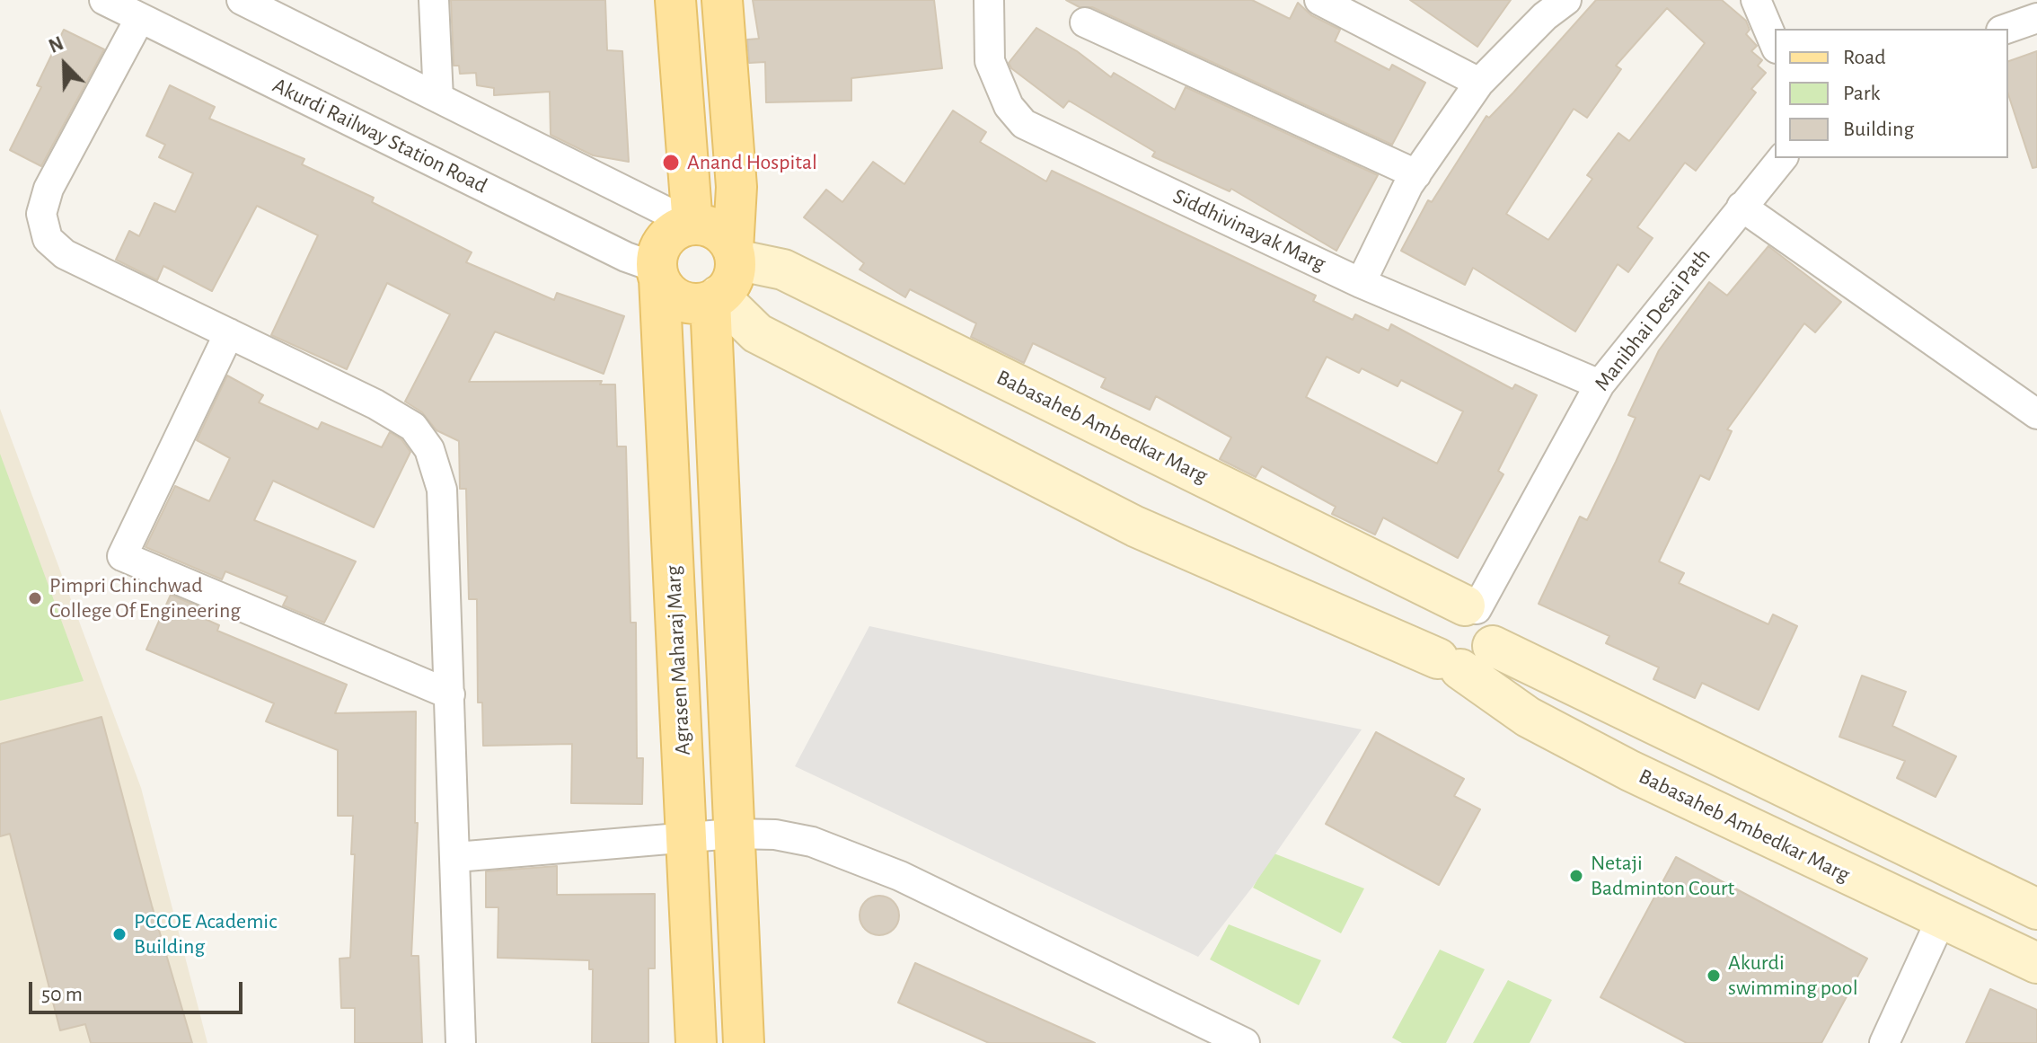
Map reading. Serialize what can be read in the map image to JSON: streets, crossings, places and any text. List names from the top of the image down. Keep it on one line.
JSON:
{"streets":{"main road":["Babasaheb Ambedkar Marg","Agrasen Maharaj Marg"],"street":["Akurdi Railway Station Road","Siddhivinayak Marg","Manibhai Desai Path"]},"crossings":[["Akurdi Railway Station Road","Babasaheb Ambedkar Marg"],["Akurdi Railway Station Road","Agrasen Maharaj Marg"],["Siddhivinayak Marg","Manibhai Desai Path"],["Manibhai Desai Path","Babasaheb Ambedkar Marg"],["Babasaheb Ambedkar Marg","Agrasen Maharaj Marg"]],"places":["Anand Hospital","Pimpri Chinchwad College Of Engineering","Netaji Badminton Court","PCCOE Academic Building","Akurdi swimming pool"],"legend":["Road","Park","Building"],"scale_bar":"50 m","north":"top left"}
